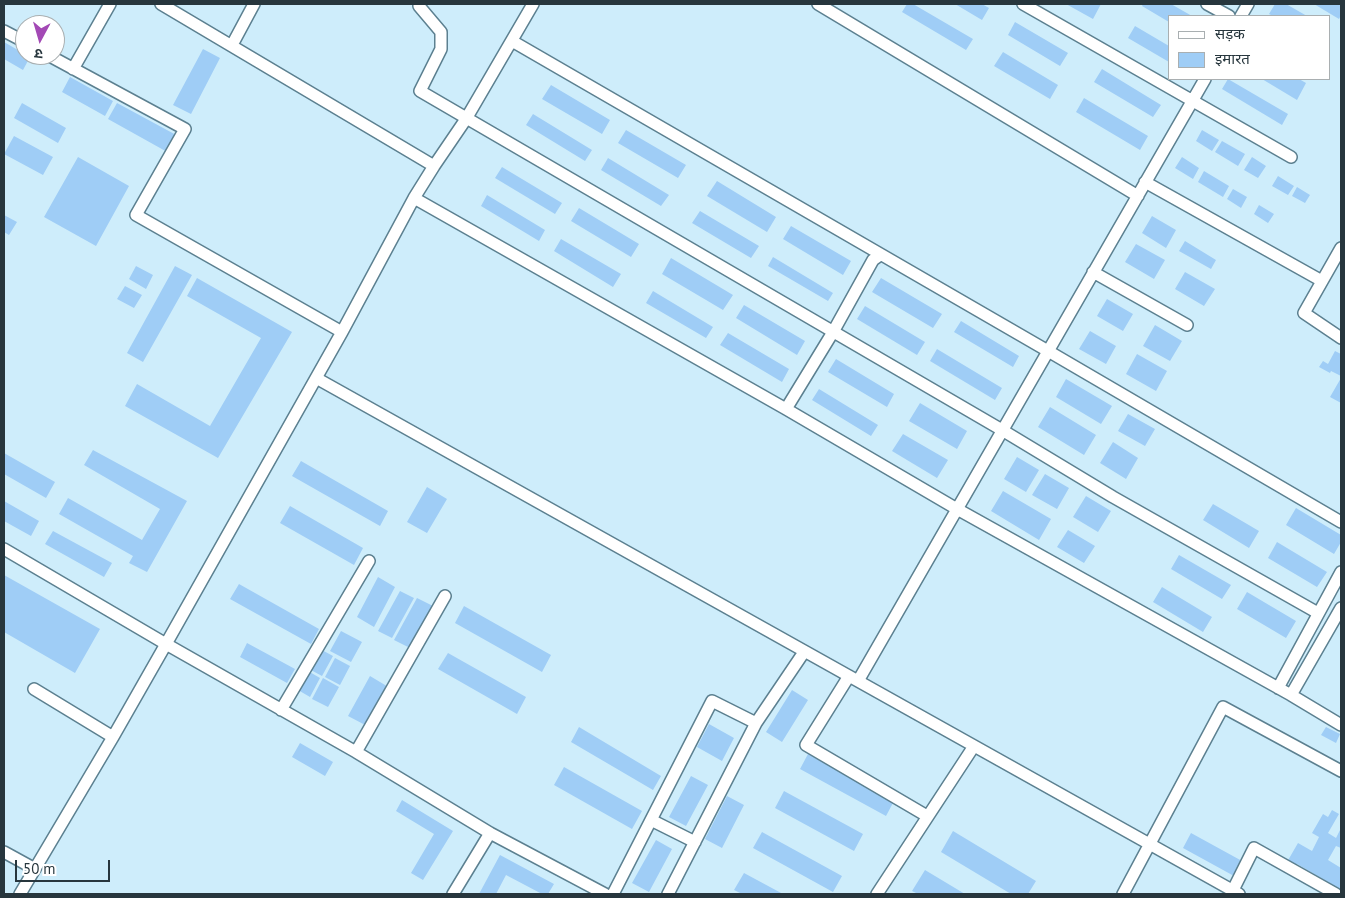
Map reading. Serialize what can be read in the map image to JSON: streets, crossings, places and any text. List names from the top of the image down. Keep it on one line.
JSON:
{"legend":["सड़क","इमारत"],"scale_bar":"50 m","north":"bottom"}
